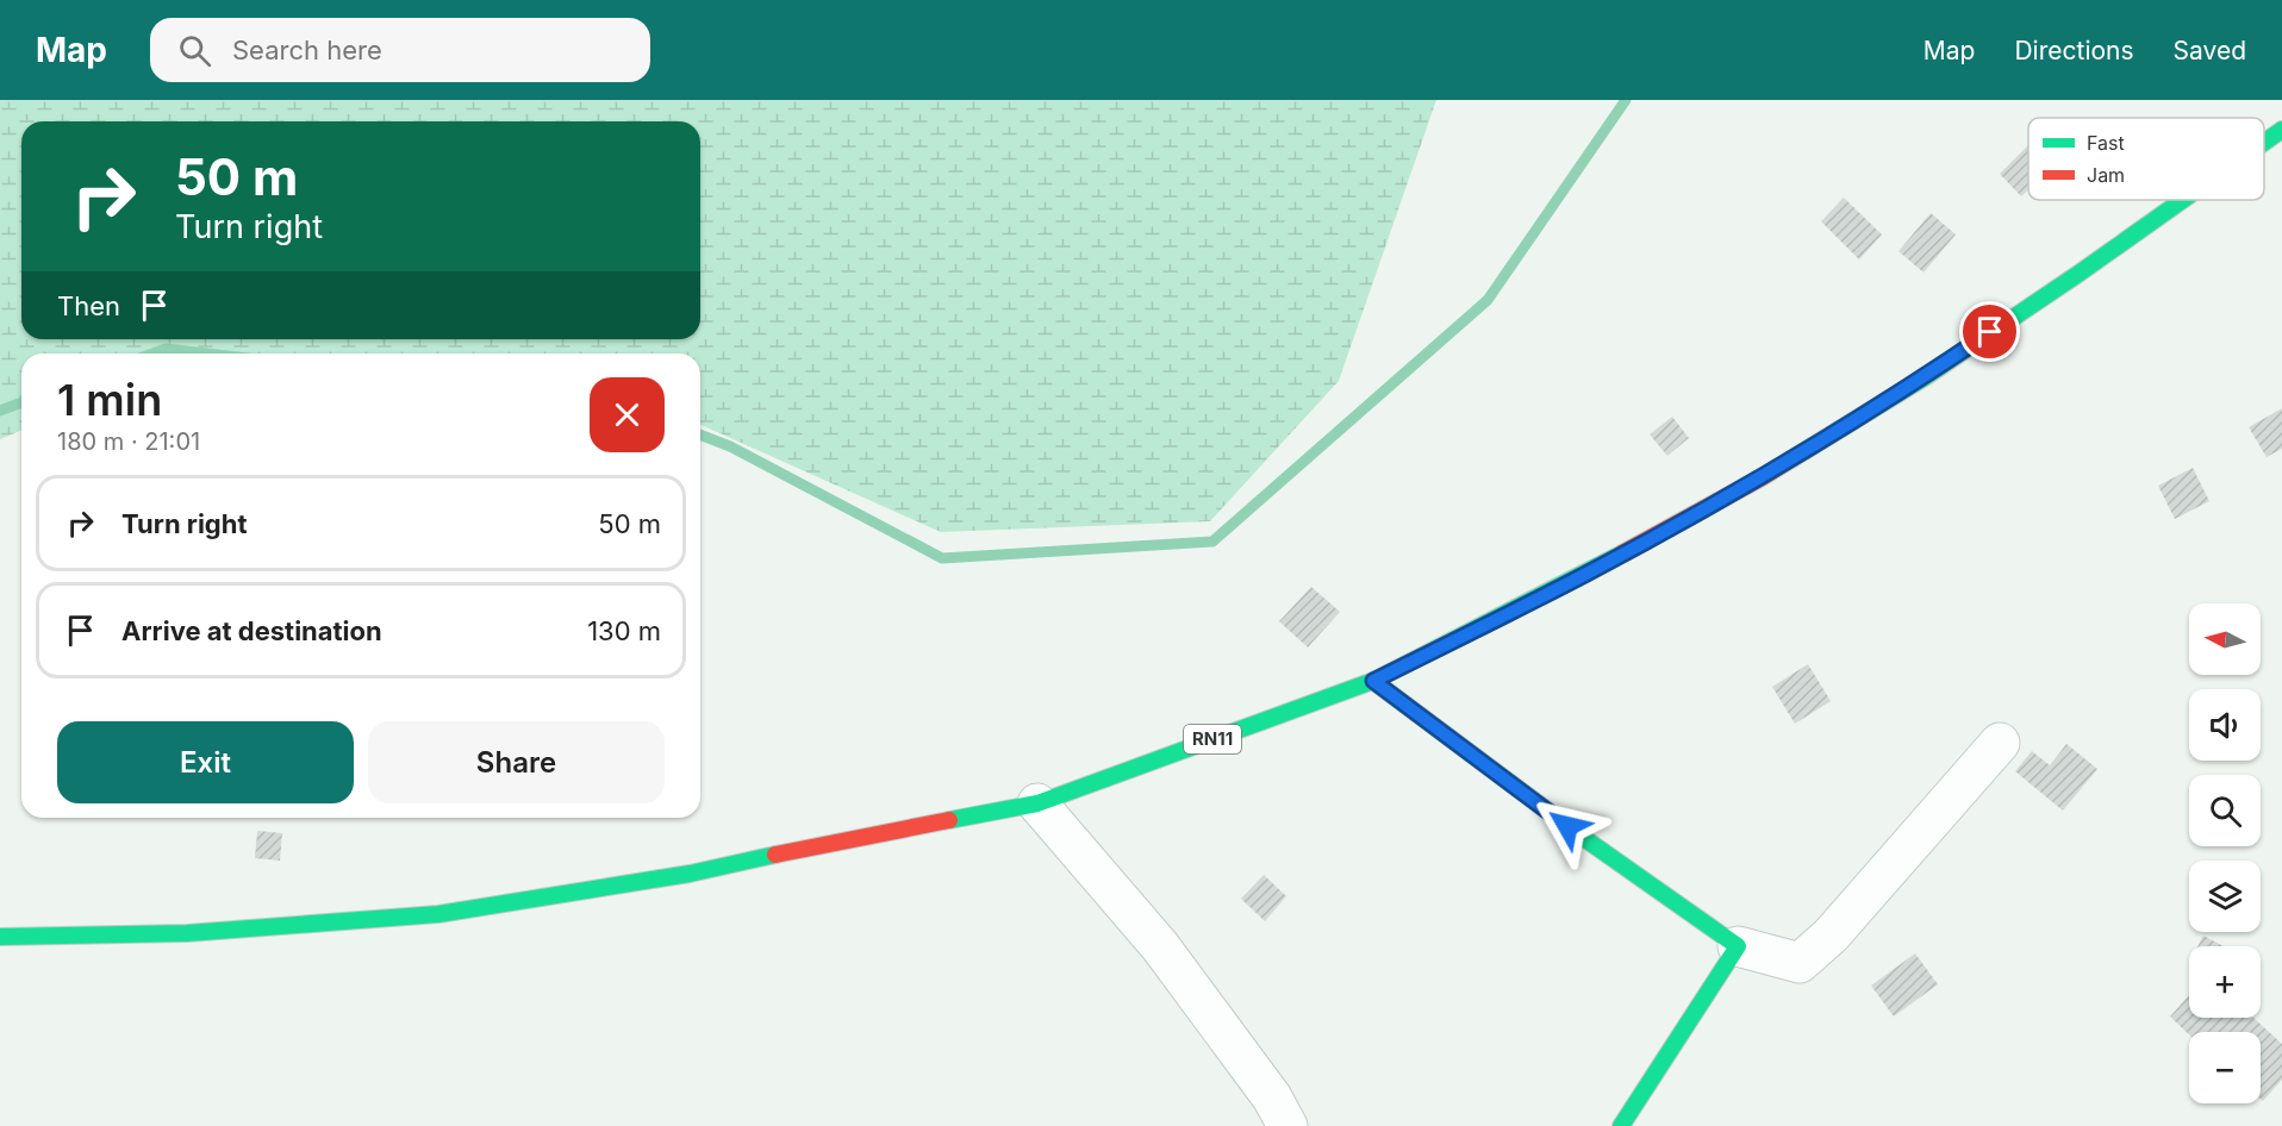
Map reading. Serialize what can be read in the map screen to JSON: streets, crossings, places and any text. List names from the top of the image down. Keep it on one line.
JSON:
{"streets":{"main road":["RN11"]},"legend":["Fast","Jam"],"north":"left","page":{"header":"Map","search":"Search here","nav":["Map","Directions","Saved"],"turn":["50 m","Turn right"],"then":"Then","heading":["1 min","180 m · 21:01"],"list":[{"name":"Turn right","value":"50 m"},{"name":"Arrive at destination","value":"130 m"}],"map_buttons":["+","−"],"buttons":["Exit","Share"]}}
